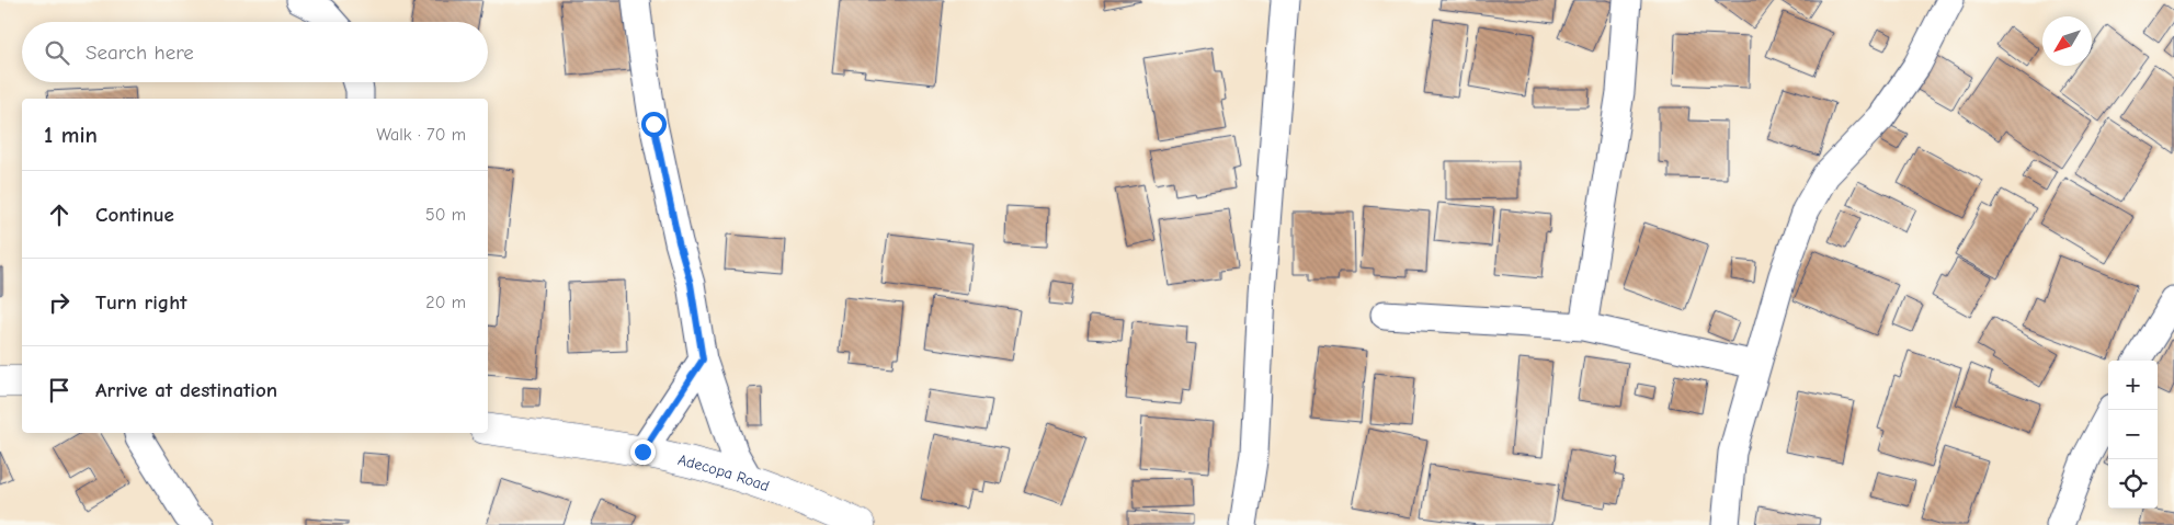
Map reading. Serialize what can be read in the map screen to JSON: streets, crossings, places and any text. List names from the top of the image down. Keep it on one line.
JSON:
{"streets":{"street":["Adecopa Road"]},"north":"bottom left","page":{"search":"Search here","heading":["1 min","Walk · 70 m"],"list":[["Continue","50 m"],["Turn right","20 m"],"Arrive at destination"],"map_buttons":["+","−"]}}
